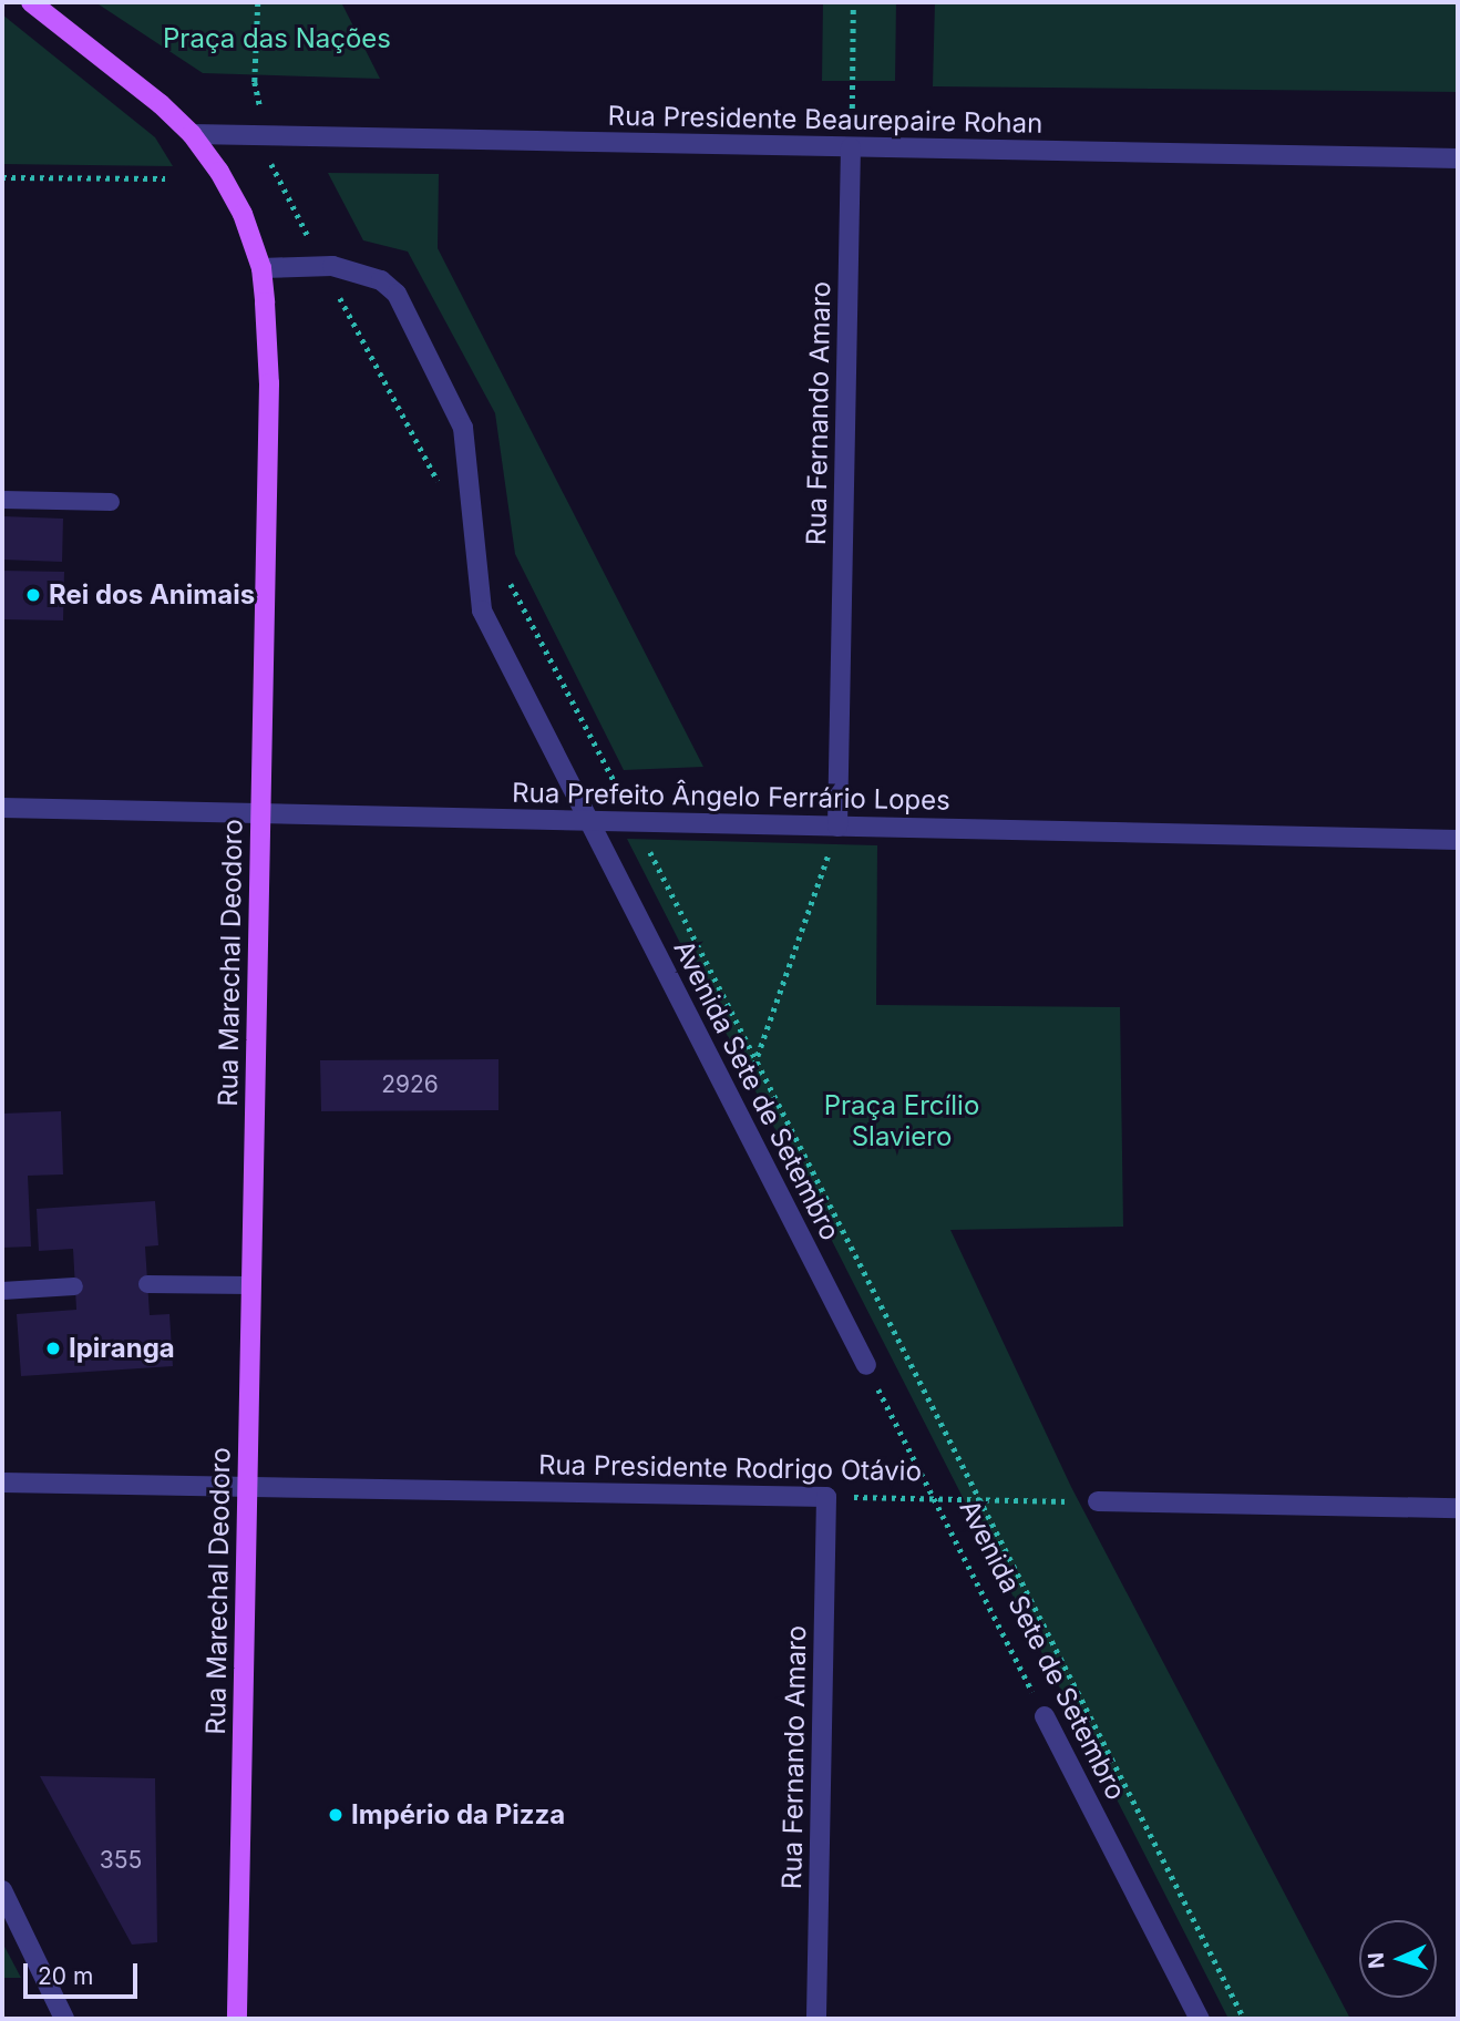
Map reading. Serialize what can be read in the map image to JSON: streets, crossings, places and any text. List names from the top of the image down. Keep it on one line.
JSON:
{"streets":{"main road":["Rua Marechal Deodoro"],"street":["Rua Presidente Beaurepaire Rohan","Rua Fernando Amaro","Rua Prefeito Ângelo Ferrário Lopes","Avenida Sete de Setembro","Rua Presidente Rodrigo Otávio"]},"crossings":[["Rua Presidente Beaurepaire Rohan","Rua Fernando Amaro"],["Rua Presidente Beaurepaire Rohan","Rua Marechal Deodoro"],["Rua Fernando Amaro","Rua Prefeito Ângelo Ferrário Lopes"],["Rua Fernando Amaro","Rua Presidente Rodrigo Otávio"],["Rua Prefeito Ângelo Ferrário Lopes","Rua Marechal Deodoro"],["Rua Prefeito Ângelo Ferrário Lopes","Avenida Sete de Setembro"],["Rua Marechal Deodoro","Avenida Sete de Setembro"],["Rua Marechal Deodoro","Rua Presidente Rodrigo Otávio"],["Avenida Sete de Setembro","Rua Presidente Rodrigo Otávio"]],"parks":["Praça das Nações","Praça Ercílio Slaviero"],"places":["Rei dos Animais","Ipiranga","Império da Pizza"],"house_numbers":["2926","355"],"scale_bar":"20 m","north":"left"}
